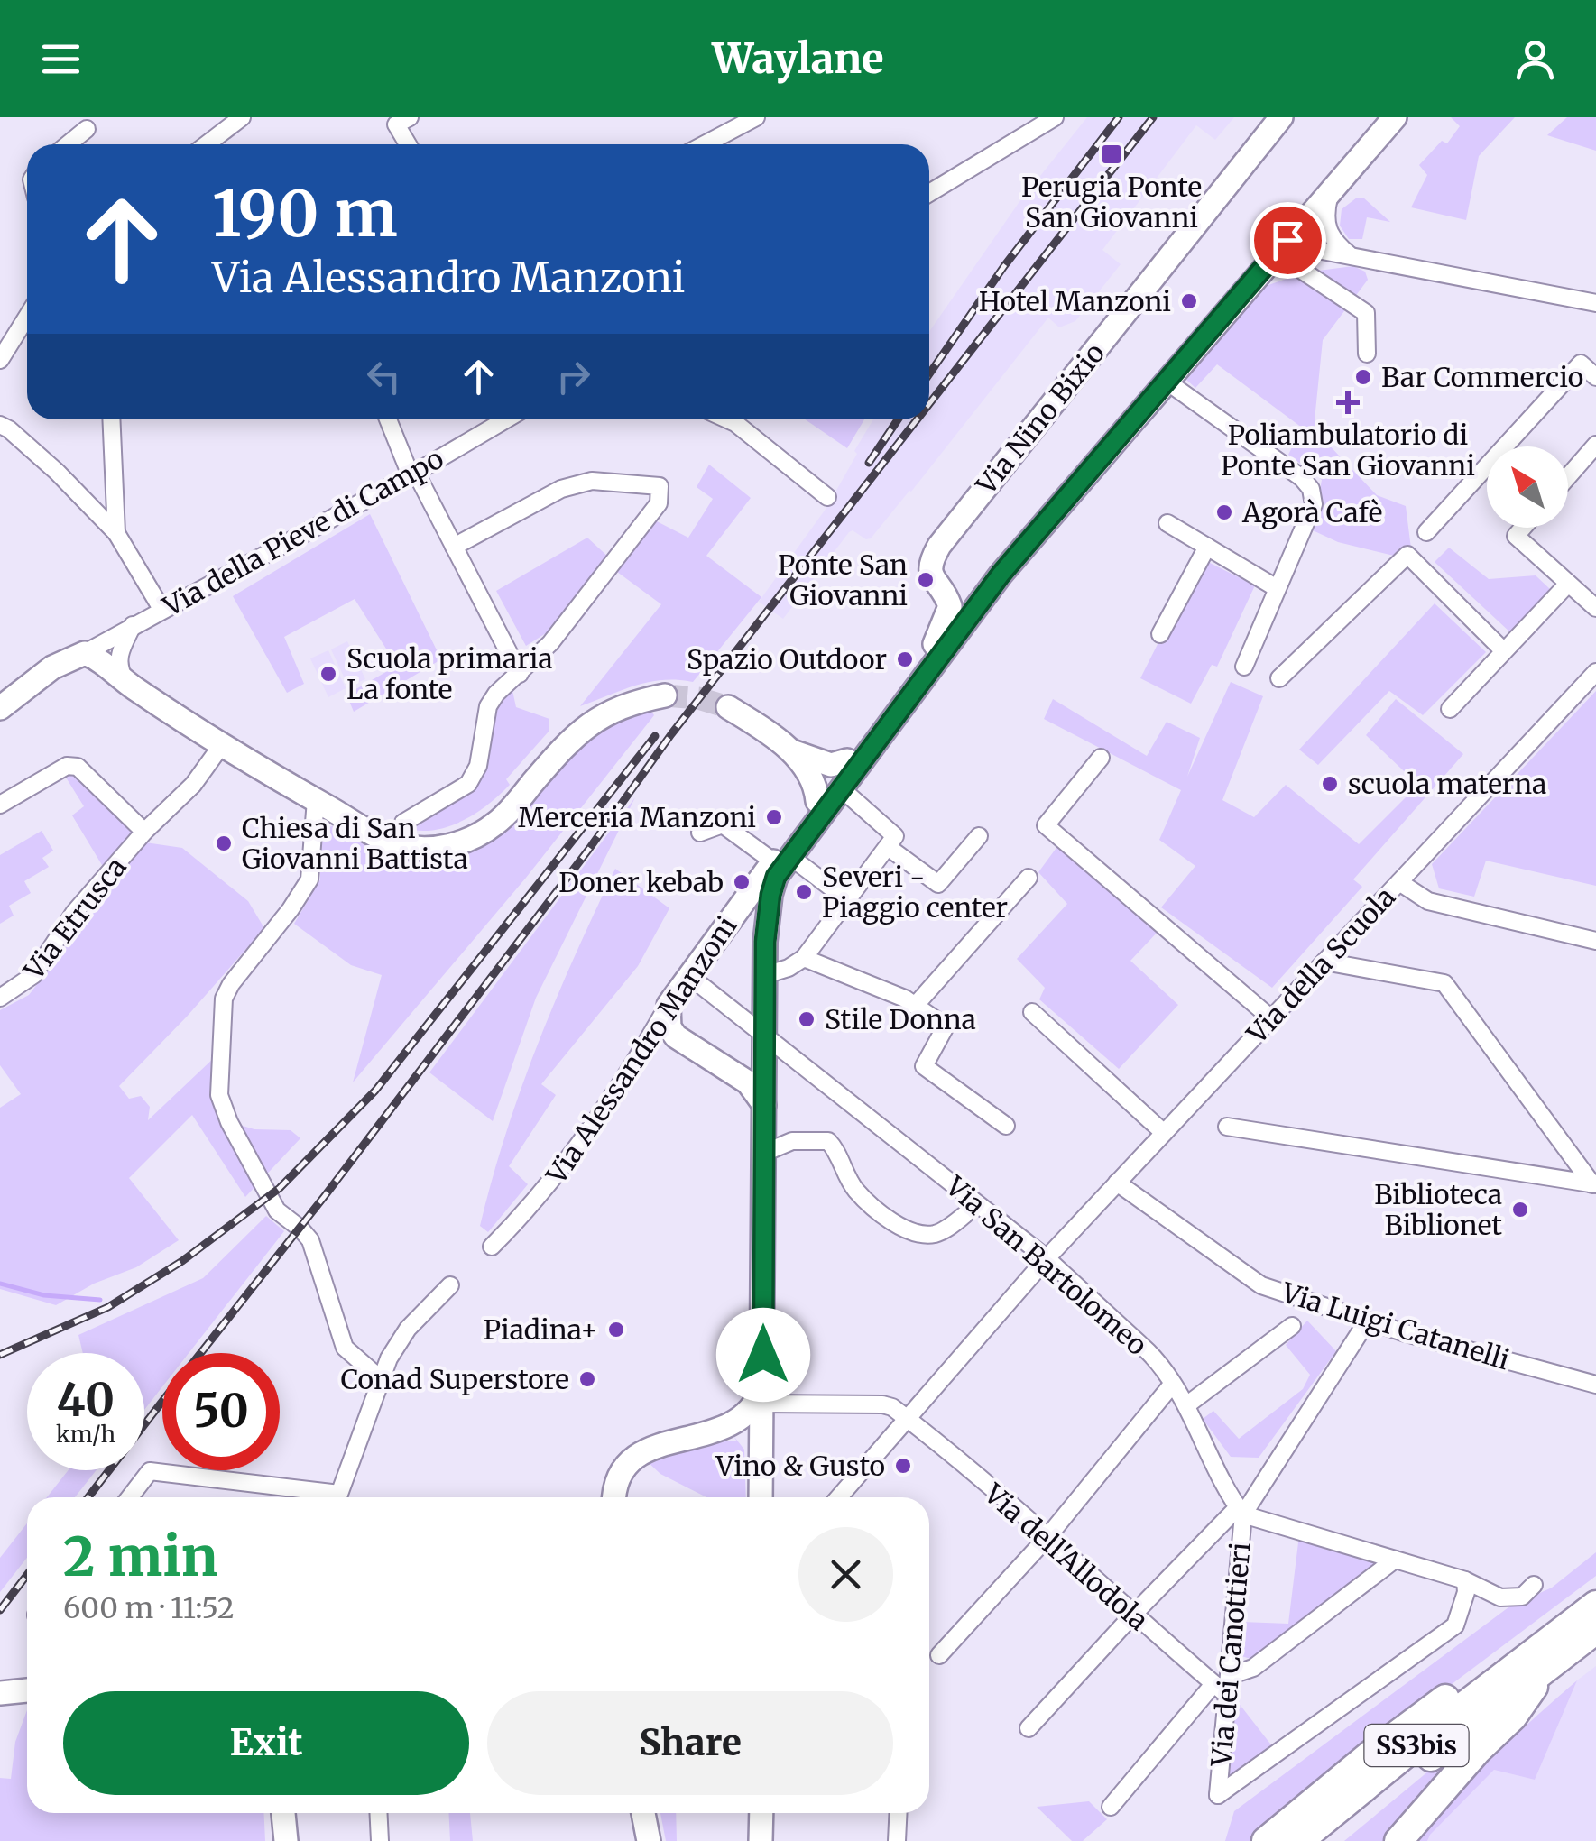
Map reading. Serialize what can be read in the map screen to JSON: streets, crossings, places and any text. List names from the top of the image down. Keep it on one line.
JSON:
{"streets":{"highway":["SS3bis"],"main road":["Via Nino Bixio","Via della Pieve di Campo","Via Alessandro Manzoni"],"street":["Via Etrusca","Via della Scuola","Via San Bartolomeo","Via Luigi Catanelli","Via dell'Allodola","Via dei Canottieri"]},"crossings":[["Via Nino Bixio","Via Alessandro Manzoni"],["Via della Scuola","Via San Bartolomeo"],["Via della Scuola","Via Luigi Catanelli"],["Via della Scuola","Via dell'Allodola"],["Via Alessandro Manzoni","Via San Bartolomeo"],["Via San Bartolomeo","Via dei Canottieri"],["Via dell'Allodola","Via dei Canottieri"]],"places":{"transit":["Perugia Ponte San Giovanni"],"other":["Hotel Manzoni","Bar Commercio","Agorà Cafè","Ponte San Giovanni","Spazio Outdoor","Scuola primaria La fonte","scuola materna","Merceria Manzoni","Chiesa di San Giovanni Battista","Doner kebab","Severi - Piaggio center","Stile Donna","Biblioteca Biblionet","Piadina+","Conad Superstore","Vino & Gusto"],"health":["Poliambulatorio di Ponte San Giovanni"]},"north":"top left","page":{"header":"Waylane","turn":["190 m","Via Alessandro Manzoni"],"speed":"40 km/h","limit":"50","heading":["2 min","600 m · 11:52"],"buttons":["Exit","Share"]}}
